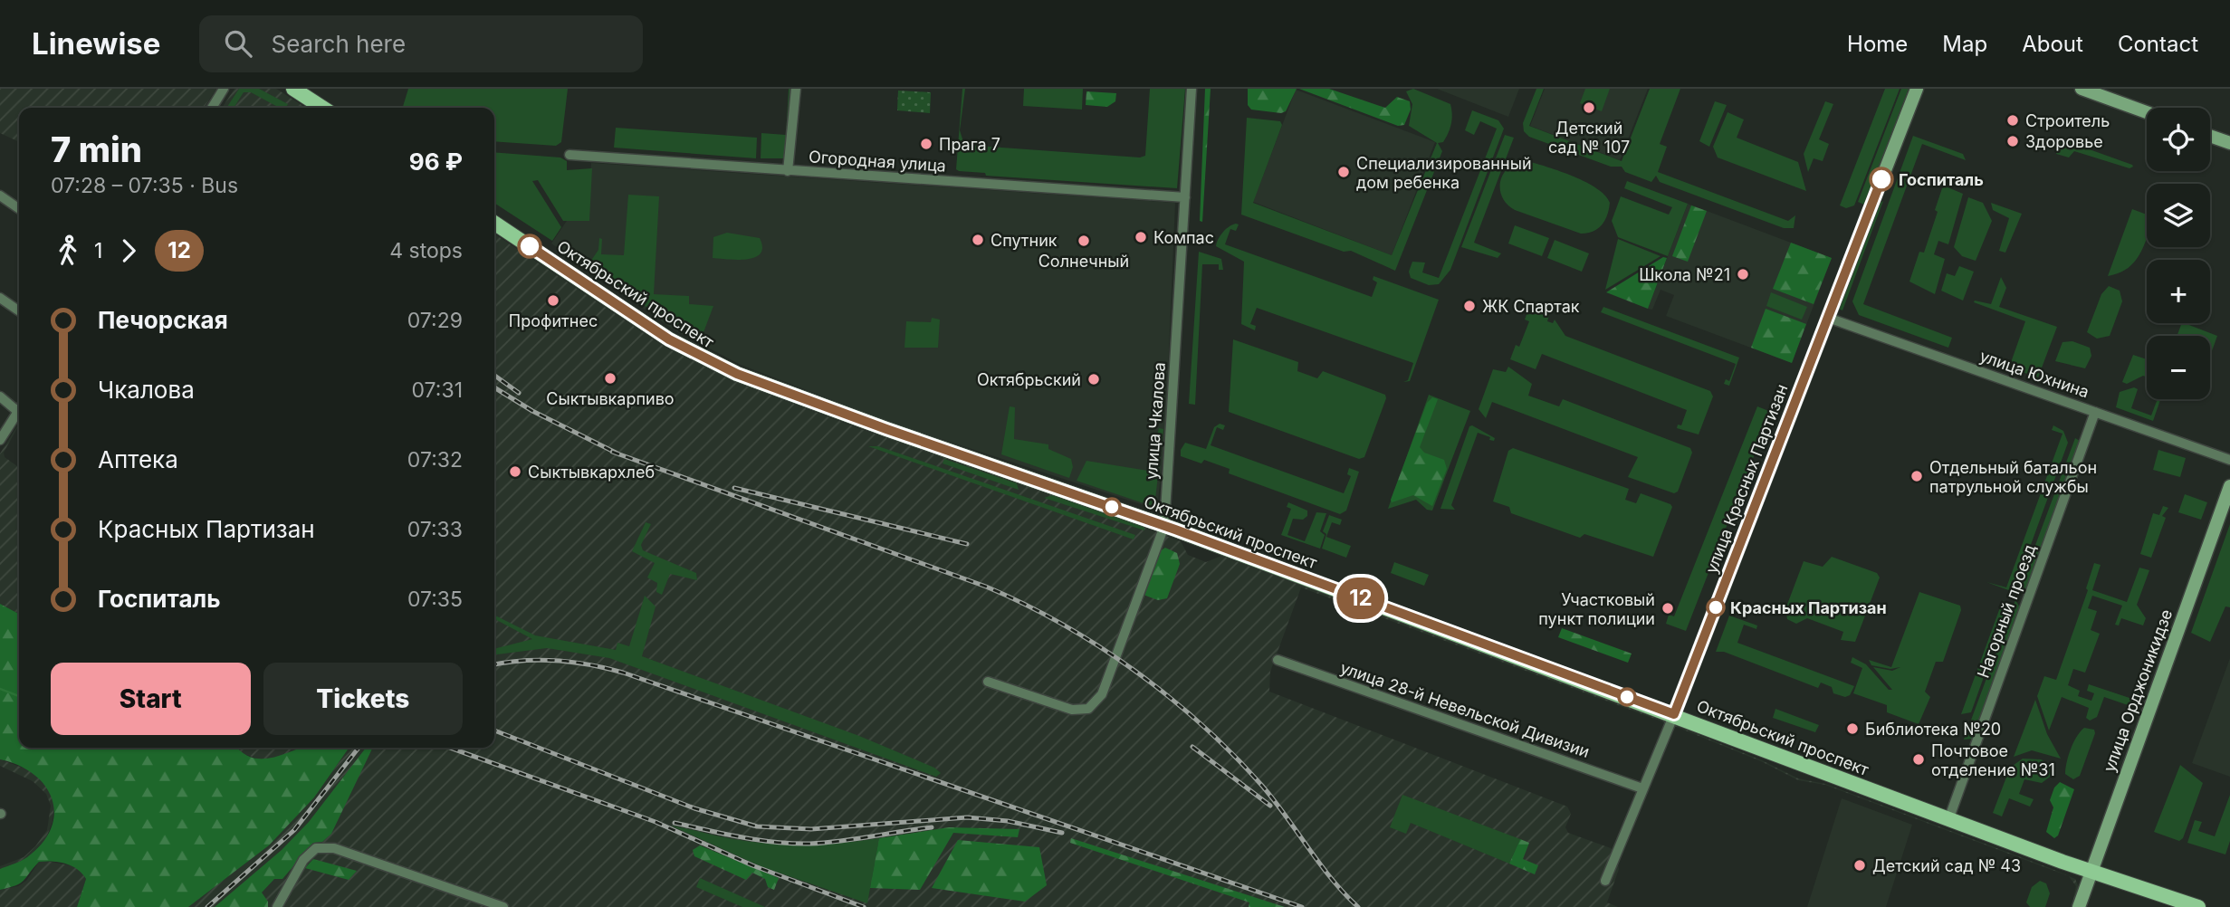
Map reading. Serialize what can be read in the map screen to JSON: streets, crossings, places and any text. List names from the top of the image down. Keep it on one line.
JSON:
{"streets":{"main road":["Октябрьский проспект"],"street":["Огородная улица","улица Юхнина","улица Чкалова","улица Красных Партизан","Нагорный проезд","улица Орджоникидзе","улица 28-й Невельской Дивизии"]},"crossings":[["Огородная улица","улица Чкалова"],["Октябрьский проспект","улица Чкалова"],["Октябрьский проспект","улица Красных Партизан"],["Октябрьский проспект","Нагорный проезд"],["Октябрьский проспект","улица Орджоникидзе"],["улица Юхнина","улица Красных Партизан"],["улица Юхнина","Нагорный проезд"],["улица Красных Партизан","улица 28-й Невельской Дивизии"]],"places":["Детский сад № 107","Строитель","Здоровье","Прага 7","Специализированный дом ребенка","Госпиталь","Компас","Спутник","Солнечный","Школа №21","Профитнес","ЖК Спартак","Сыктывкарпиво","Октябрьский","Сыктывкархлеб","Отдельный батальон патрульной службы","Красных Партизан","Участковый пункт полиции","Библиотека №20","Почтовое отделение №31","Детский сад № 43"],"lines":["bus line 12"],"page":{"header":"Linewise","search":"Search here","nav":["Home","Map","About","Contact"],"on_map":"12","map_buttons":["+","−"],"heading":["7 min","07:28 – 07:35 · Bus","96 ₽"],"legs":["1","12","4 stops"],"list":[{"name":"Печорская","value":"07:29"},{"name":"Чкалова","value":"07:31"},{"name":"Аптека","value":"07:32"},{"name":"Красных Партизан","value":"07:33"},{"name":"Госпиталь","value":"07:35"}],"buttons":["Start","Tickets"]}}
